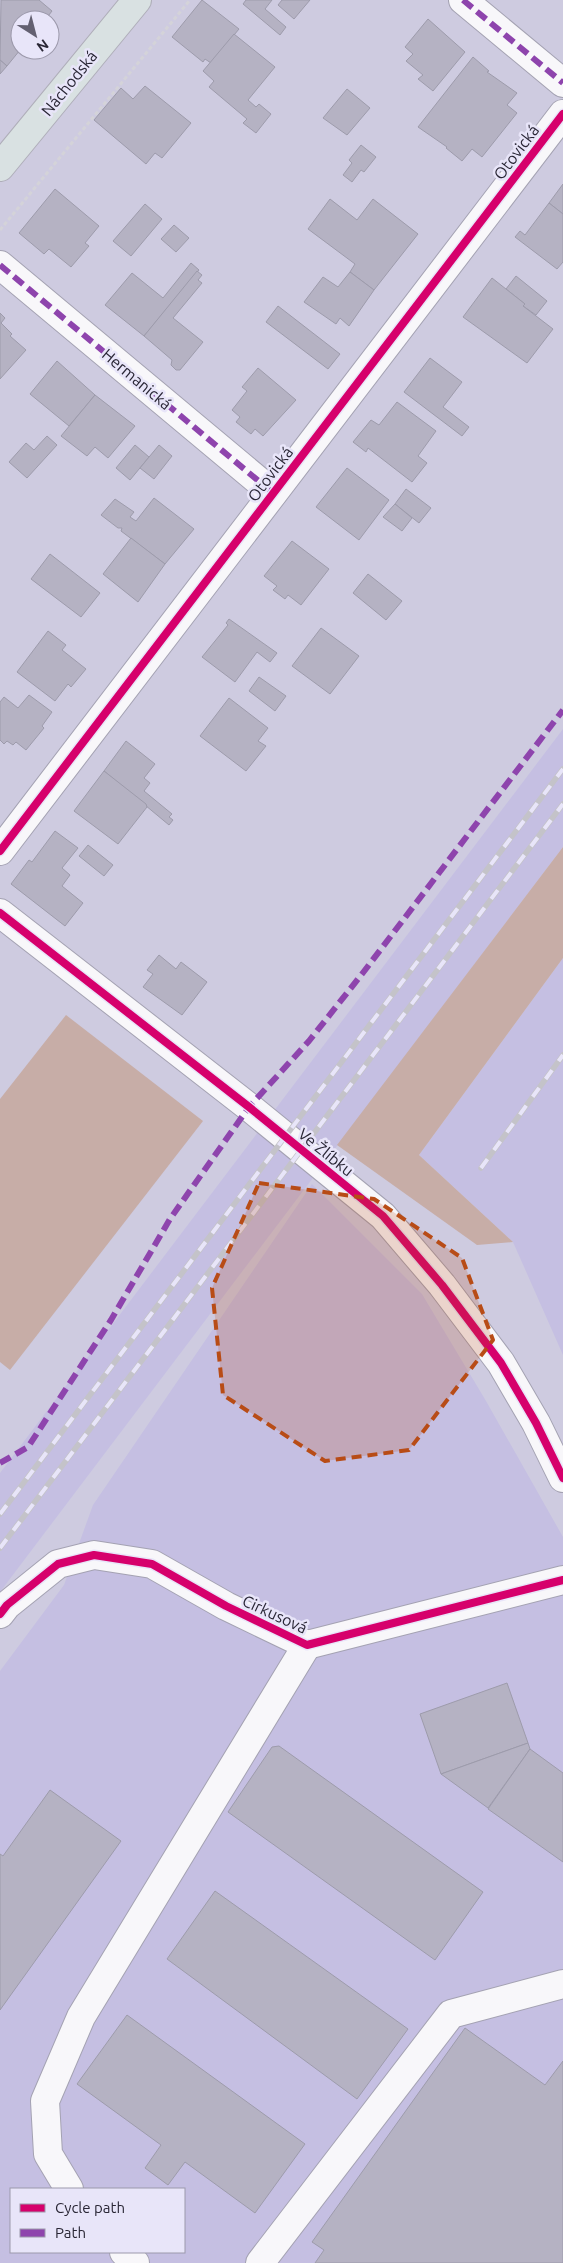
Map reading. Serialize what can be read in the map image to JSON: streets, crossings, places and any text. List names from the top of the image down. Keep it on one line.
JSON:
{"streets":{"main road":["Náchodská"],"street":["Otovická","Hermanická","Ve Žlíbku","Cirkusová"]},"crossings":[["Otovická","Hermanická"]],"legend":["Cycle path","Path"],"north":"bottom right"}
